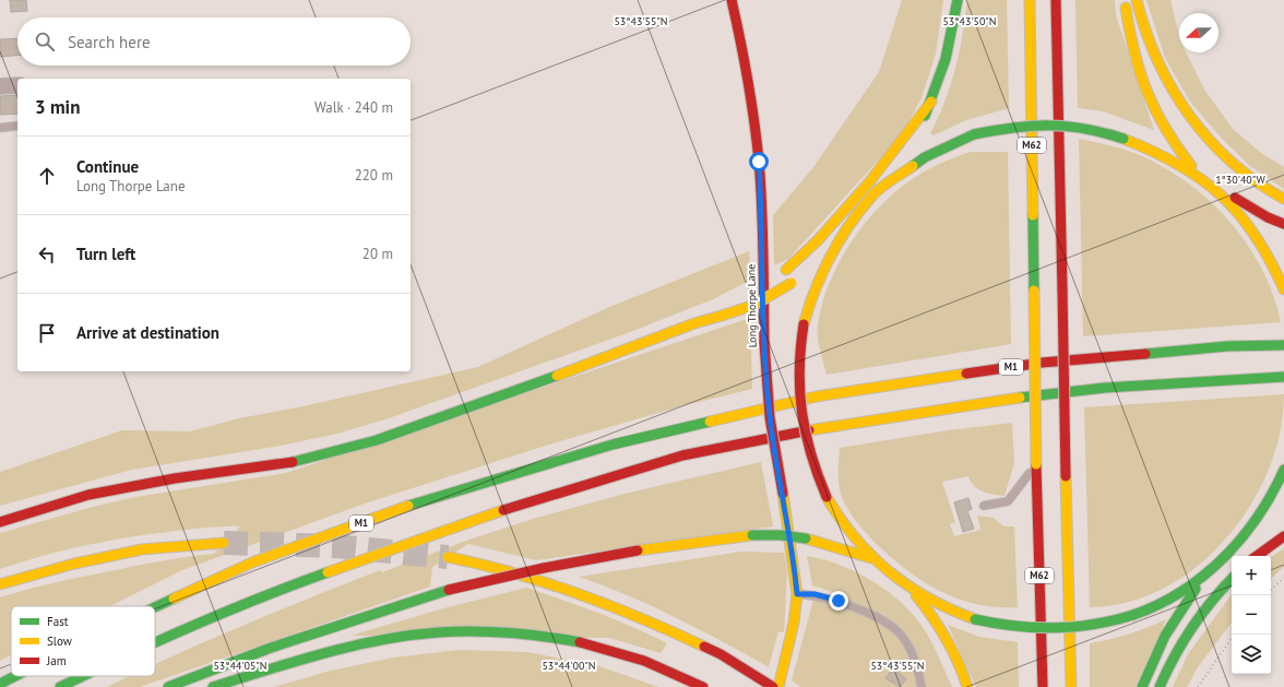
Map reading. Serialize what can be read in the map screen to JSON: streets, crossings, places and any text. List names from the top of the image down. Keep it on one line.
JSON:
{"streets":{"main road":["M62","Long Thorpe Lane","M1"]},"legend":["Fast","Slow","Jam"],"north":"left","page":{"search":"Search here","heading":["3 min","Walk · 240 m"],"list":[["Continue","Long Thorpe Lane","220 m"],["Turn left","20 m"],"Arrive at destination"],"map_buttons":["+","−"]},"coordinates":["53°43'55\"N","53°43'50\"N","1°30'40\"W","53°44'05\"N","53°44'00\"N"]}
